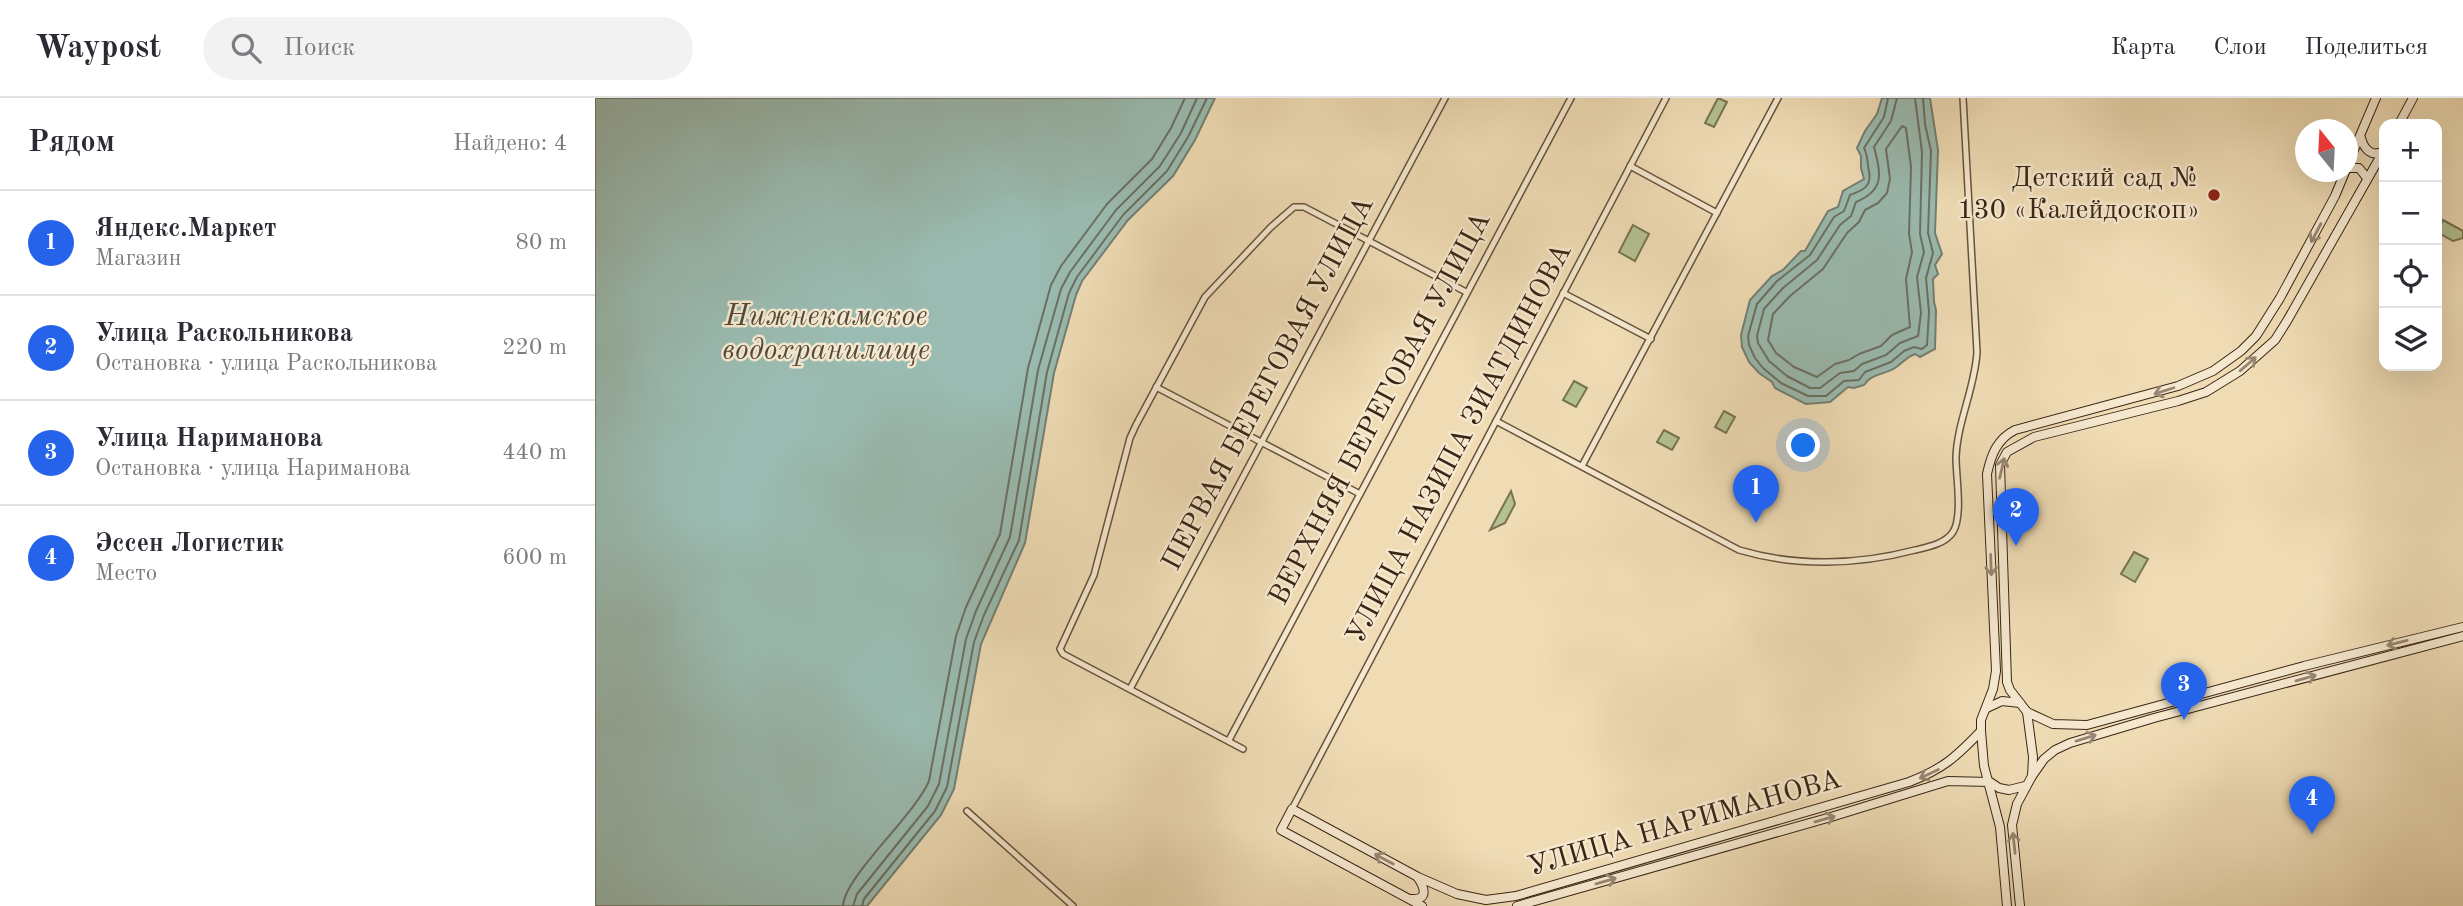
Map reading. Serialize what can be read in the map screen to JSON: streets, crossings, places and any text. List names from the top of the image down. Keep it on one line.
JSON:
{"streets":{"main road":["УЛИЦА НАРИМАНОВА"],"street":["ПЕРВАЯ БЕРЕГОВАЯ УЛИЦА","ВЕРХНЯЯ БЕРЕГОВАЯ УЛИЦА","УЛИЦА НАЗИПА ЗИАТДИНОВА"]},"crossings":[["УЛИЦА НАЗИПА ЗИАТДИНОВА","УЛИЦА НАРИМАНОВА"]],"water":["Нижнекамское водохранилище"],"places":["Детский сад № 130 «Калейдоскоп»"],"north":"top","page":{"header":"Waypost","search":"Поиск","nav":["Карта","Слои","Поделиться"],"heading":["Рядом","Найдено: 4"],"map_buttons":["+","−"],"list":[{"mark":"1","name":"Яндекс.Маркет","note":"Магазин","value":"80 m"},{"mark":"2","name":"Улица Раскольникова","note":"Остановка · улица Раскольникова","value":"220 m"},{"mark":"3","name":"Улица Нариманова","note":"Остановка · улица Нариманова","value":"440 m"},{"mark":"4","name":"Эссен Логистик","note":"Место","value":"600 m"}],"pins":["1","2","3","4"]}}
